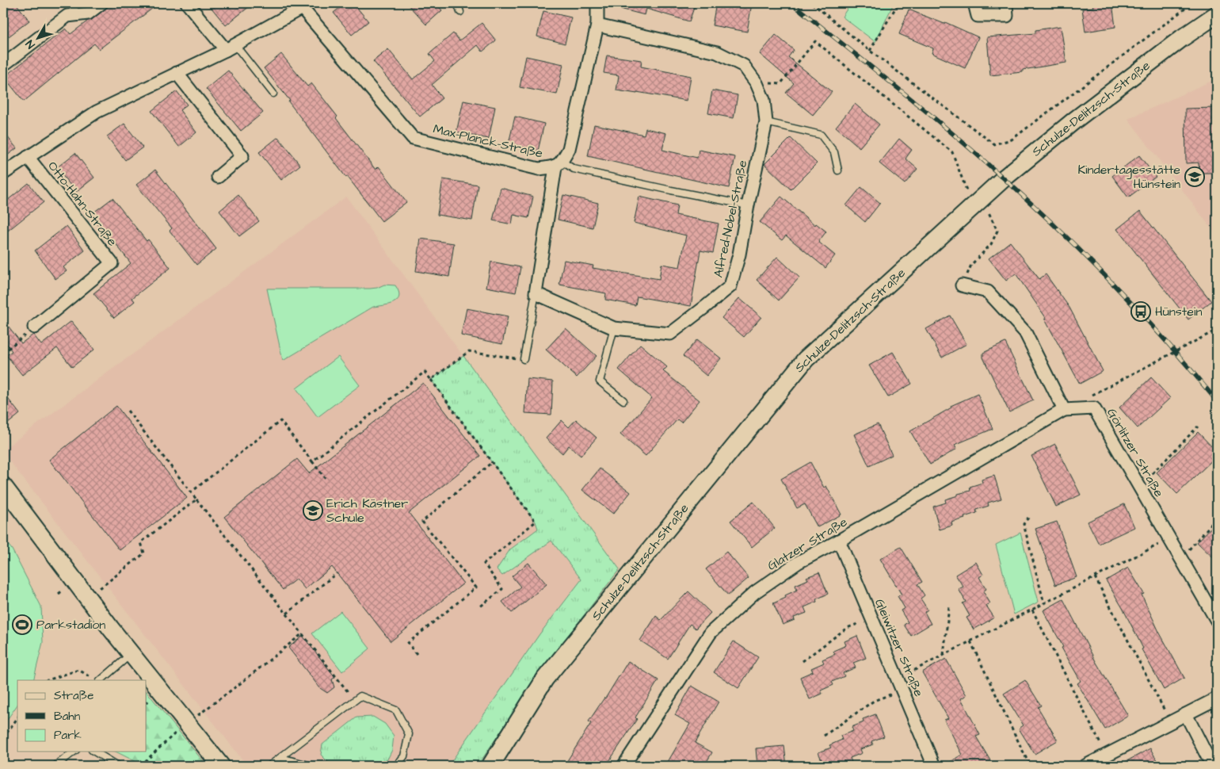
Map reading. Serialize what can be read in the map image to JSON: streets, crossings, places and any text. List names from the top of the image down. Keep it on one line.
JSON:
{"streets":{"main road":["Schulze-Delitzsch-Straße"],"street":["Max-Planck-Straße","Otto-Hahn-Straße","Alfred-Nobel-Straße","Görlitzer Straße","Glatzer Straße","Gleiwitzer Straße"]},"crossings":[["Görlitzer Straße","Glatzer Straße"],["Glatzer Straße","Gleiwitzer Straße"]],"places":{"school or university":["Kindertagesstätte Hünstein","Erich Kästner Schule"],"bus stop":["Hünstein"],"sports":["Parkstadion"]},"legend":["Straße","Bahn","Park"],"north":"bottom left"}
